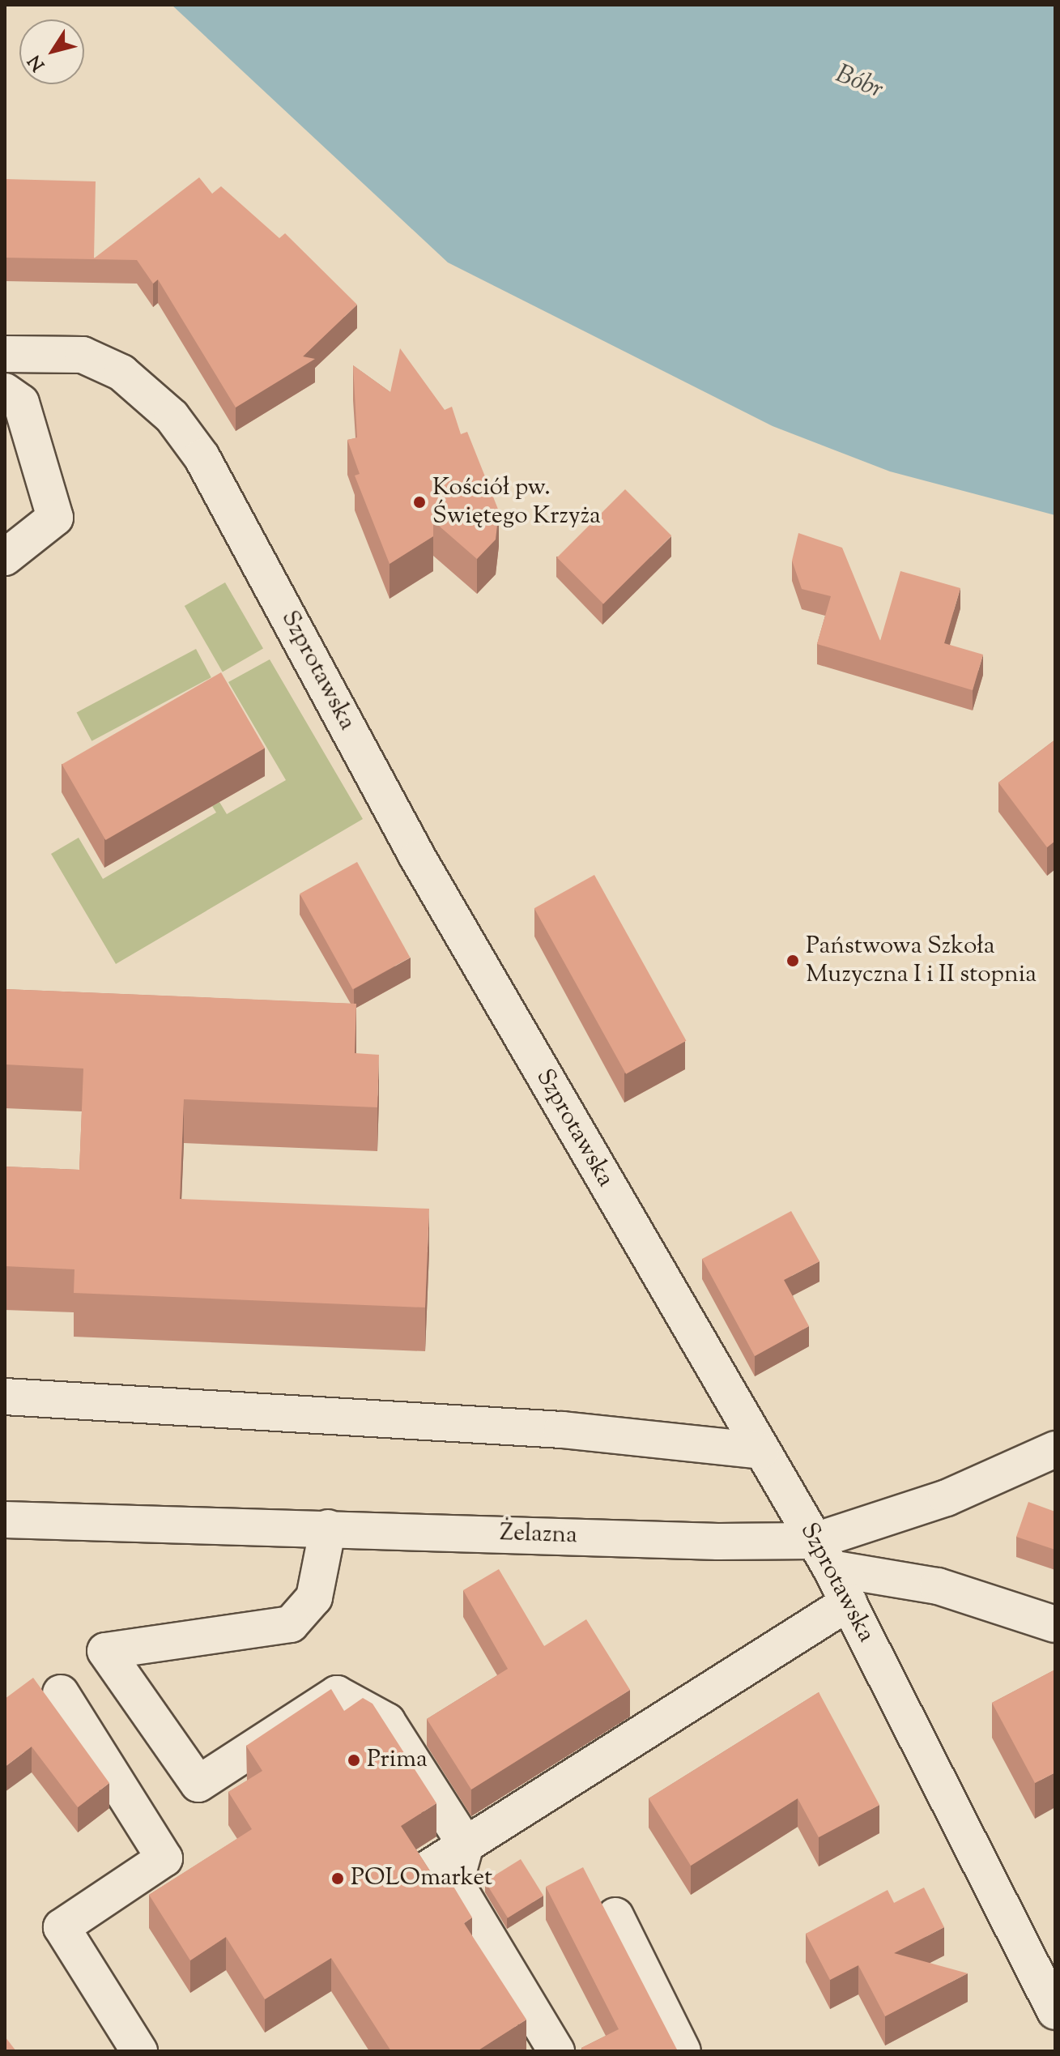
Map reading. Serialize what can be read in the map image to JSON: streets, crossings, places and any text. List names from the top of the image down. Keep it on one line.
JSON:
{"streets":{"street":["Szprotawska","Żelazna"]},"crossings":[["Szprotawska","Żelazna"]],"water":["Bóbr"],"places":["Kościół pw. Świętego Krzyża","Państwowa Szkoła Muzyczna I i II stopnia","Prima","POLOmarket"],"north":"bottom left"}
